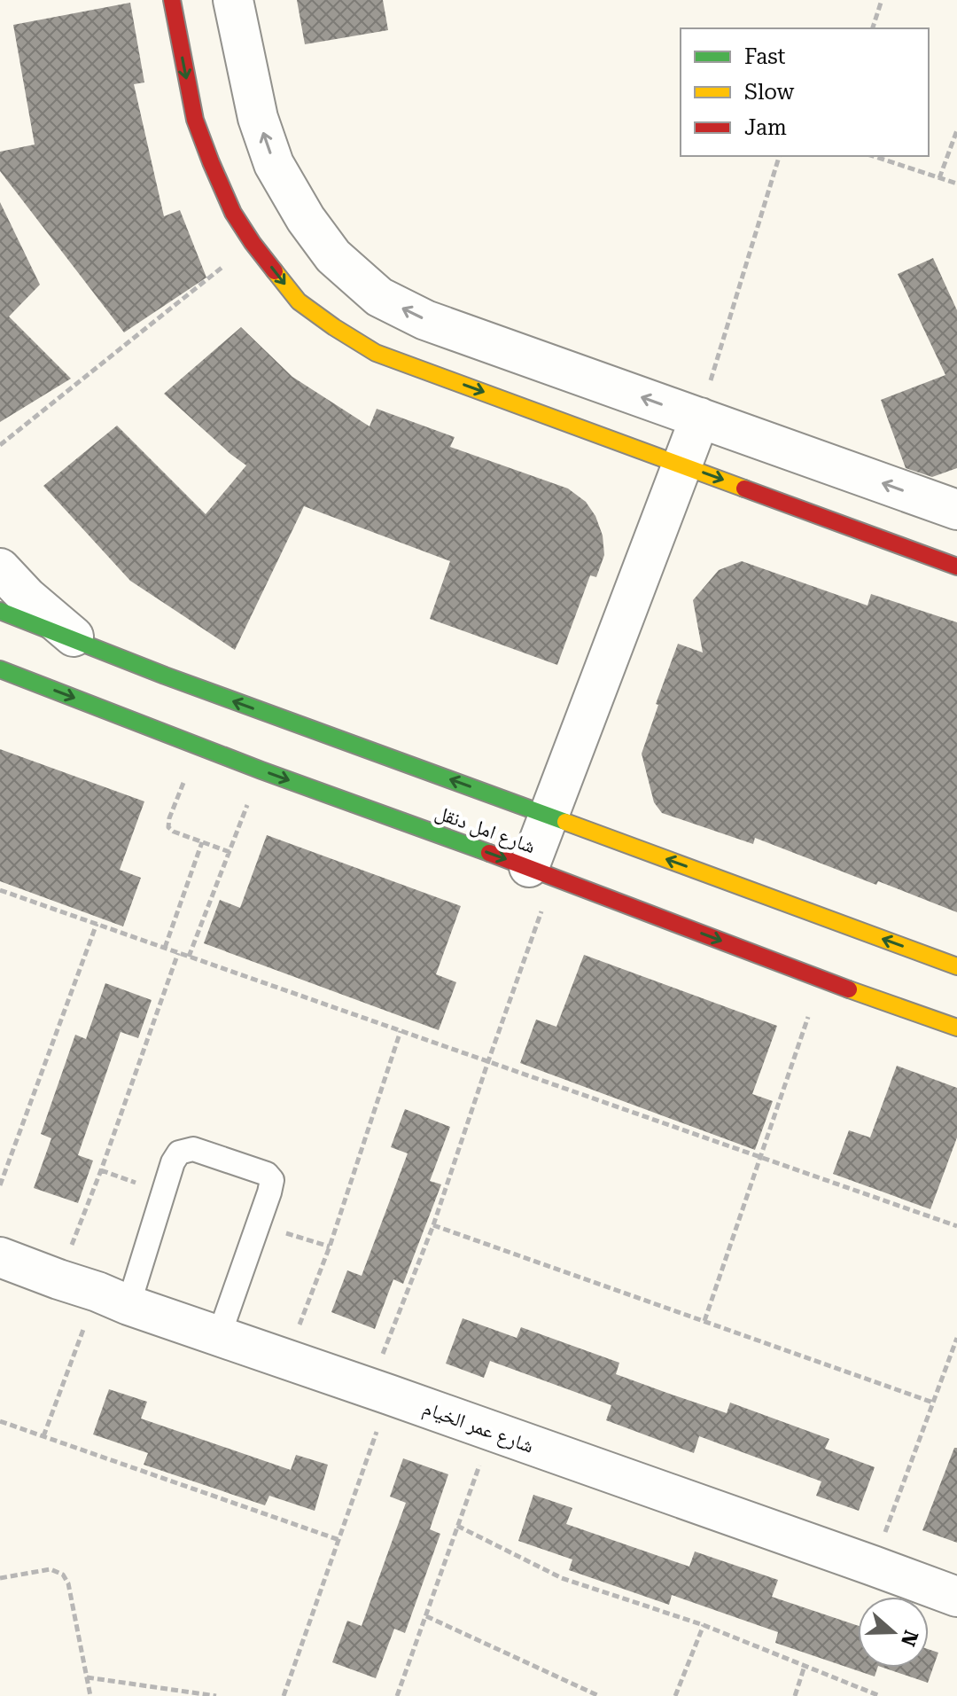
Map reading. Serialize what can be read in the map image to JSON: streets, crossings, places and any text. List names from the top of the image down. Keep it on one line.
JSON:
{"streets":{"street":["شارع امل دنقل","شارع عمر الخيام"]},"legend":["Fast","Slow","Jam"],"north":"right"}
